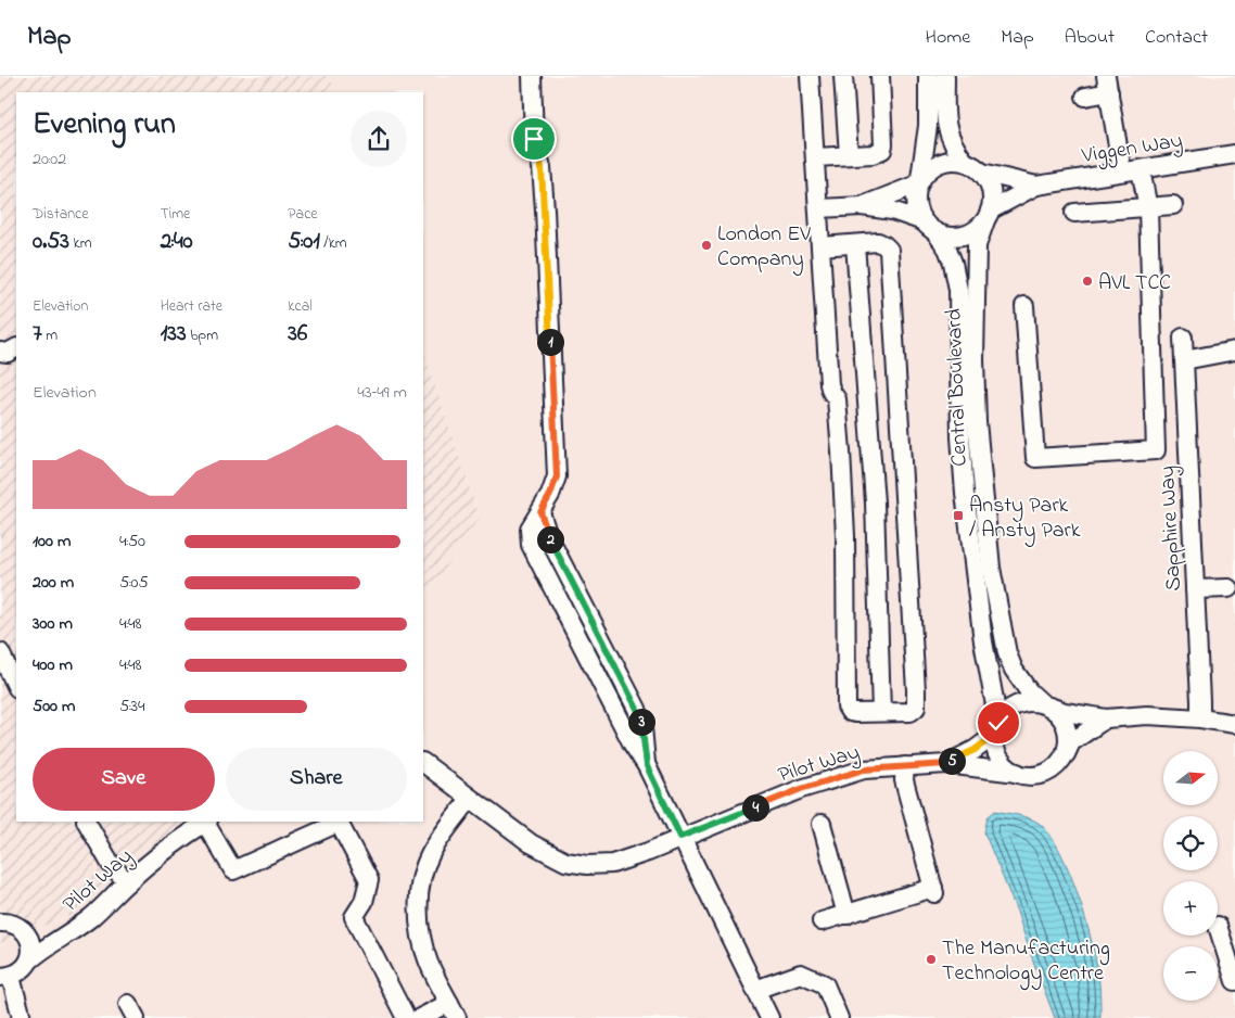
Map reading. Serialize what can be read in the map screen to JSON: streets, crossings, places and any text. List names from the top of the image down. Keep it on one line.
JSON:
{"streets":{"street":["Viggen Way","Central Boulevard","Sapphire Way","Pilot Way"]},"crossings":[["Viggen Way","Central Boulevard"],["Central Boulevard","Pilot Way"]],"places":{"other":["London EV Company","AVL TCC","The Manufacturing Technology Centre"],"transit":["Ansty Park / Ansty Park"]},"north":"right","page":{"header":"Map","nav":["Home","Map","About","Contact"],"heading":["Evening run","20:02"],"stats":[["Distance","0.53 km"],["Time","2:40"],["Pace","5:01 /km"],["Elevation","7 m"],["Heart rate","133 bpm"],["kcal","36"]],"pins":["1","2","3","5","4"],"chart":["Elevation","43–49 m"],"list":[{"name":"100 m","note":"4:50"},{"name":"200 m","note":"5:05"},{"name":"300 m","note":"4:48"},{"name":"400 m","note":"4:48"},{"name":"500 m","note":"5:34"}],"buttons":["Save","Share"],"map_buttons":["+","−"]}}
